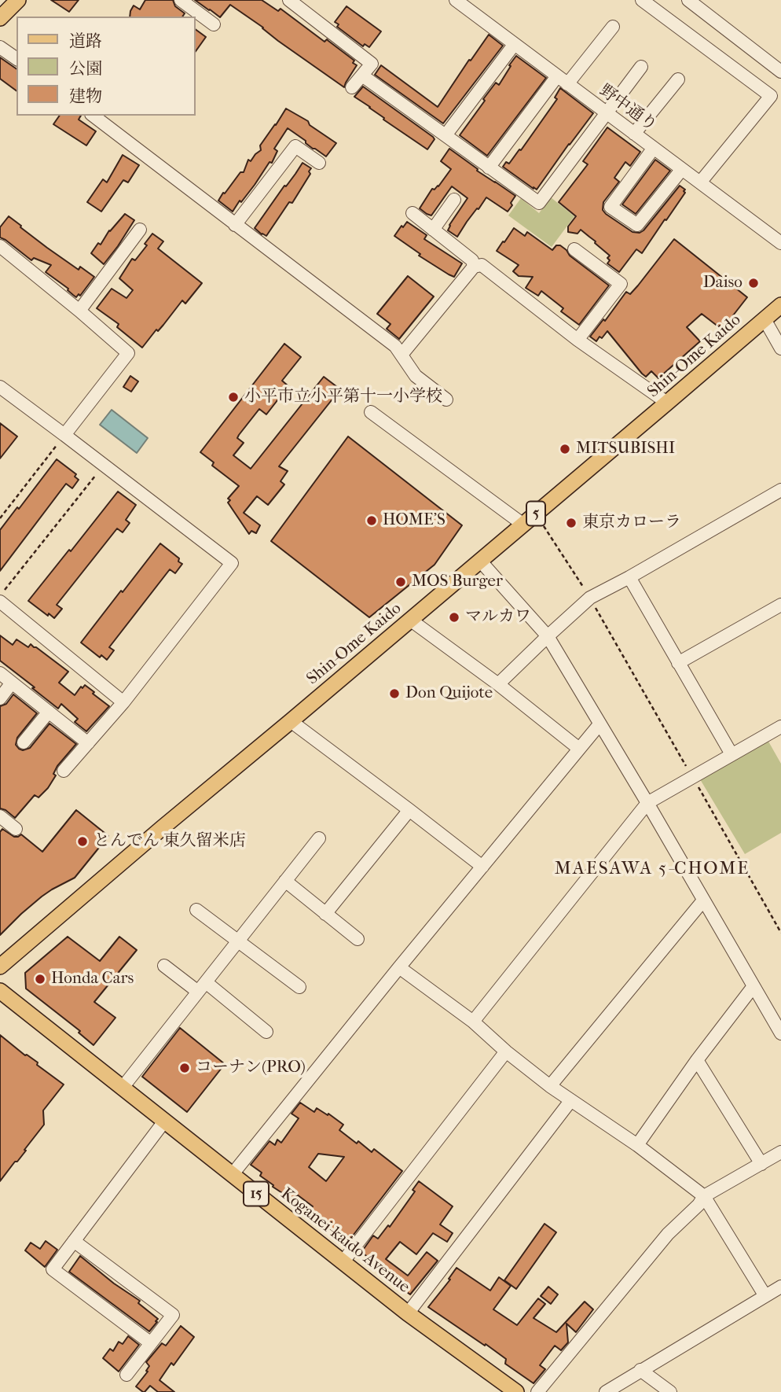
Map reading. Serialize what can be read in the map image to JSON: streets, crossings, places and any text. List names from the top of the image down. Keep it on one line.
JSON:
{"streets":{"main road":["Shin-Ome Kaido","5","15","Koganei-kaido Avenue"],"street":["野中通り"]},"districts":["MAESAWA 5-CHOME"],"places":["Daiso","小平市立小平第十一小学校","MITSUBISHI","HOME'S","東京カローラ","MOS Burger","マルカワ","Don Quijote","とんでん 東久留米店","Honda Cars","コーナン(PRO)"],"legend":["道路","公園","建物"]}
